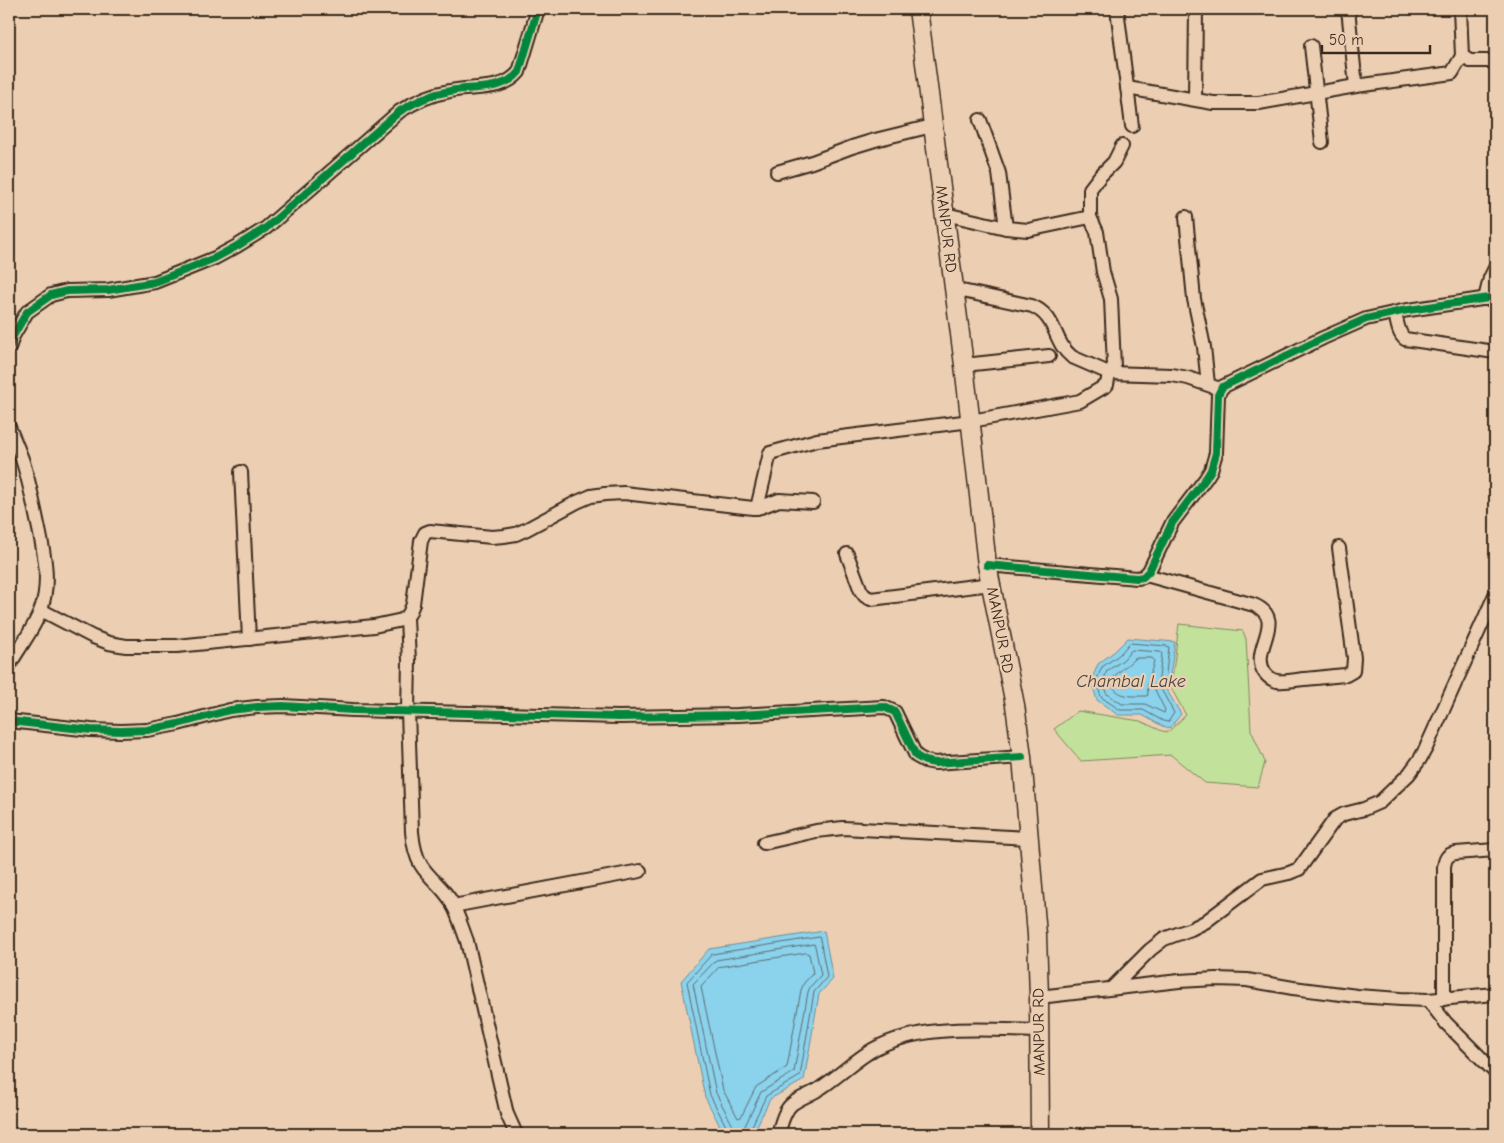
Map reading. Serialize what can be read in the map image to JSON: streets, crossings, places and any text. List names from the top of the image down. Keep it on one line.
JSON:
{"streets":{"main road":["MANPUR RD"]},"water":["Chambal Lake"],"scale_bar":"50 m"}
